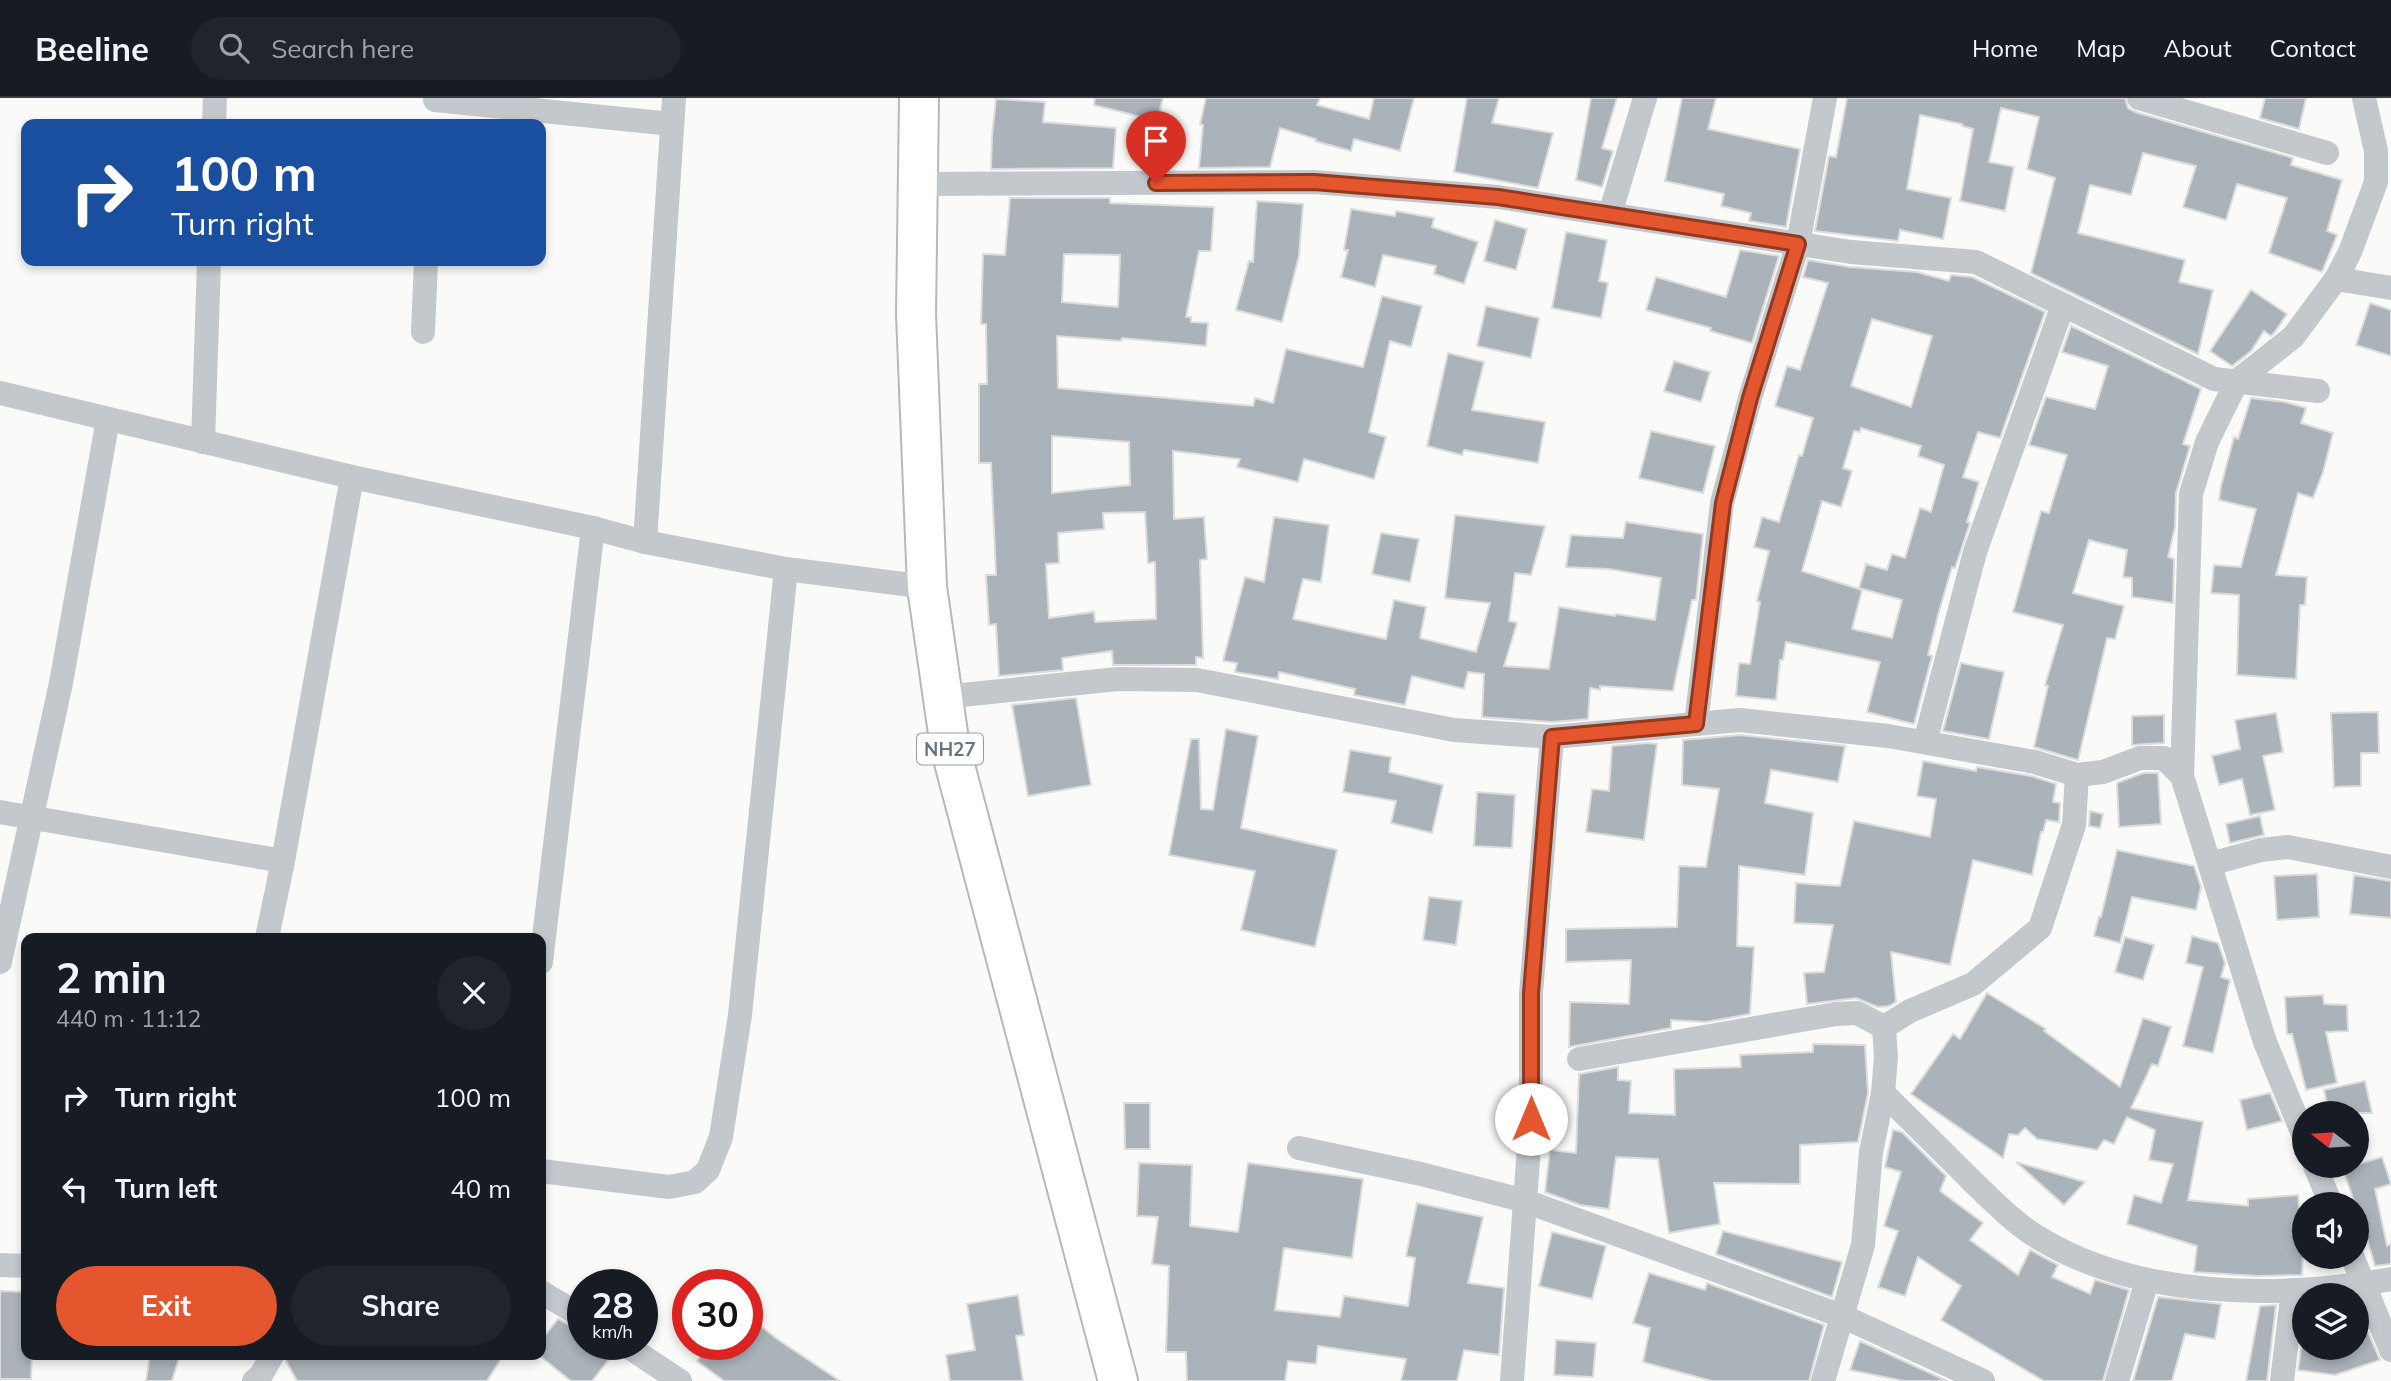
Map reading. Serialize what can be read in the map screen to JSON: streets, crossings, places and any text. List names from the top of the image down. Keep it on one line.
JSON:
{"streets":{"highway":["NH27"]},"north":"left","page":{"header":"Beeline","search":"Search here","nav":["Home","Map","About","Contact"],"turn":["100 m","Turn right"],"heading":["2 min","440 m · 11:12"],"list":[{"name":"Turn right","value":"100 m"},{"name":"Turn left","value":"40 m"}],"buttons":["Exit","Share"],"speed":"28 km/h","limit":"30"}}
